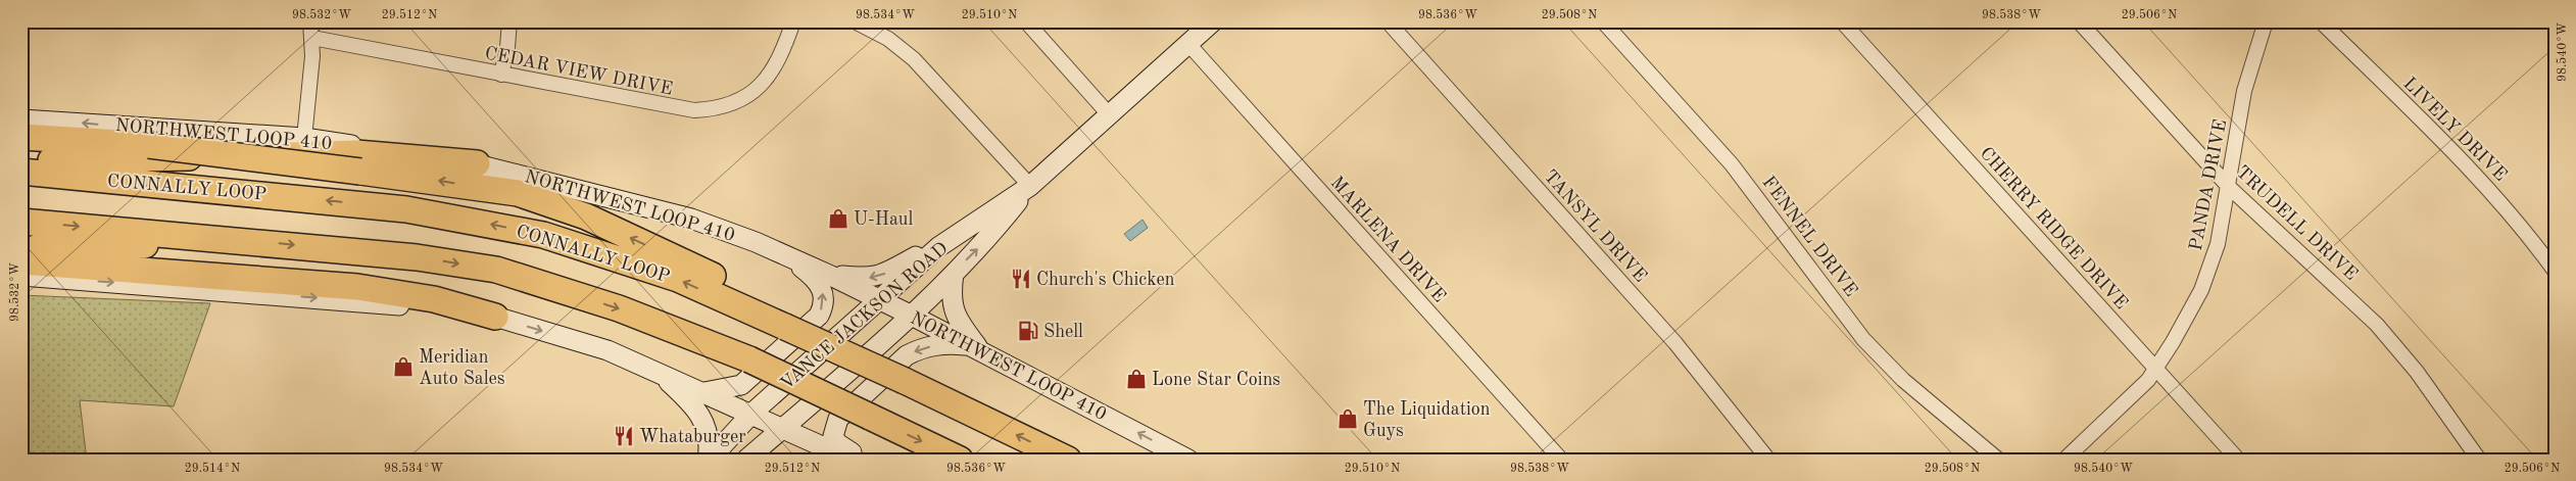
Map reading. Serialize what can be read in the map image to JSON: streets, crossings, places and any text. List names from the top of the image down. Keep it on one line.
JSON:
{"streets":{"highway":["CONNALLY LOOP"],"main road":["NORTHWEST LOOP 410","VANCE JACKSON ROAD"],"street":["CEDAR VIEW DRIVE","LIVELY DRIVE","PANDA DRIVE","TRUDELL DRIVE","TANSYL DRIVE","CHERRY RIDGE DRIVE","FENNEL DRIVE","MARLENA DRIVE"]},"crossings":[["NORTHWEST LOOP 410","VANCE JACKSON ROAD"],["PANDA DRIVE","TRUDELL DRIVE"],["PANDA DRIVE","CHERRY RIDGE DRIVE"],["MARLENA DRIVE","VANCE JACKSON ROAD"]],"places":{"shop":["U-Haul","Meridian Auto Sales","Lone Star Coins","The Liquidation Guys"],"restaurant":["Church's Chicken","Whataburger"],"fuel station":["Shell"]},"coordinates":["98.532°W","29.512°N","98.534°W","29.510°N","98.536°W","29.508°N","98.538°W","29.506°N","98.540°W","29.514°N"]}
